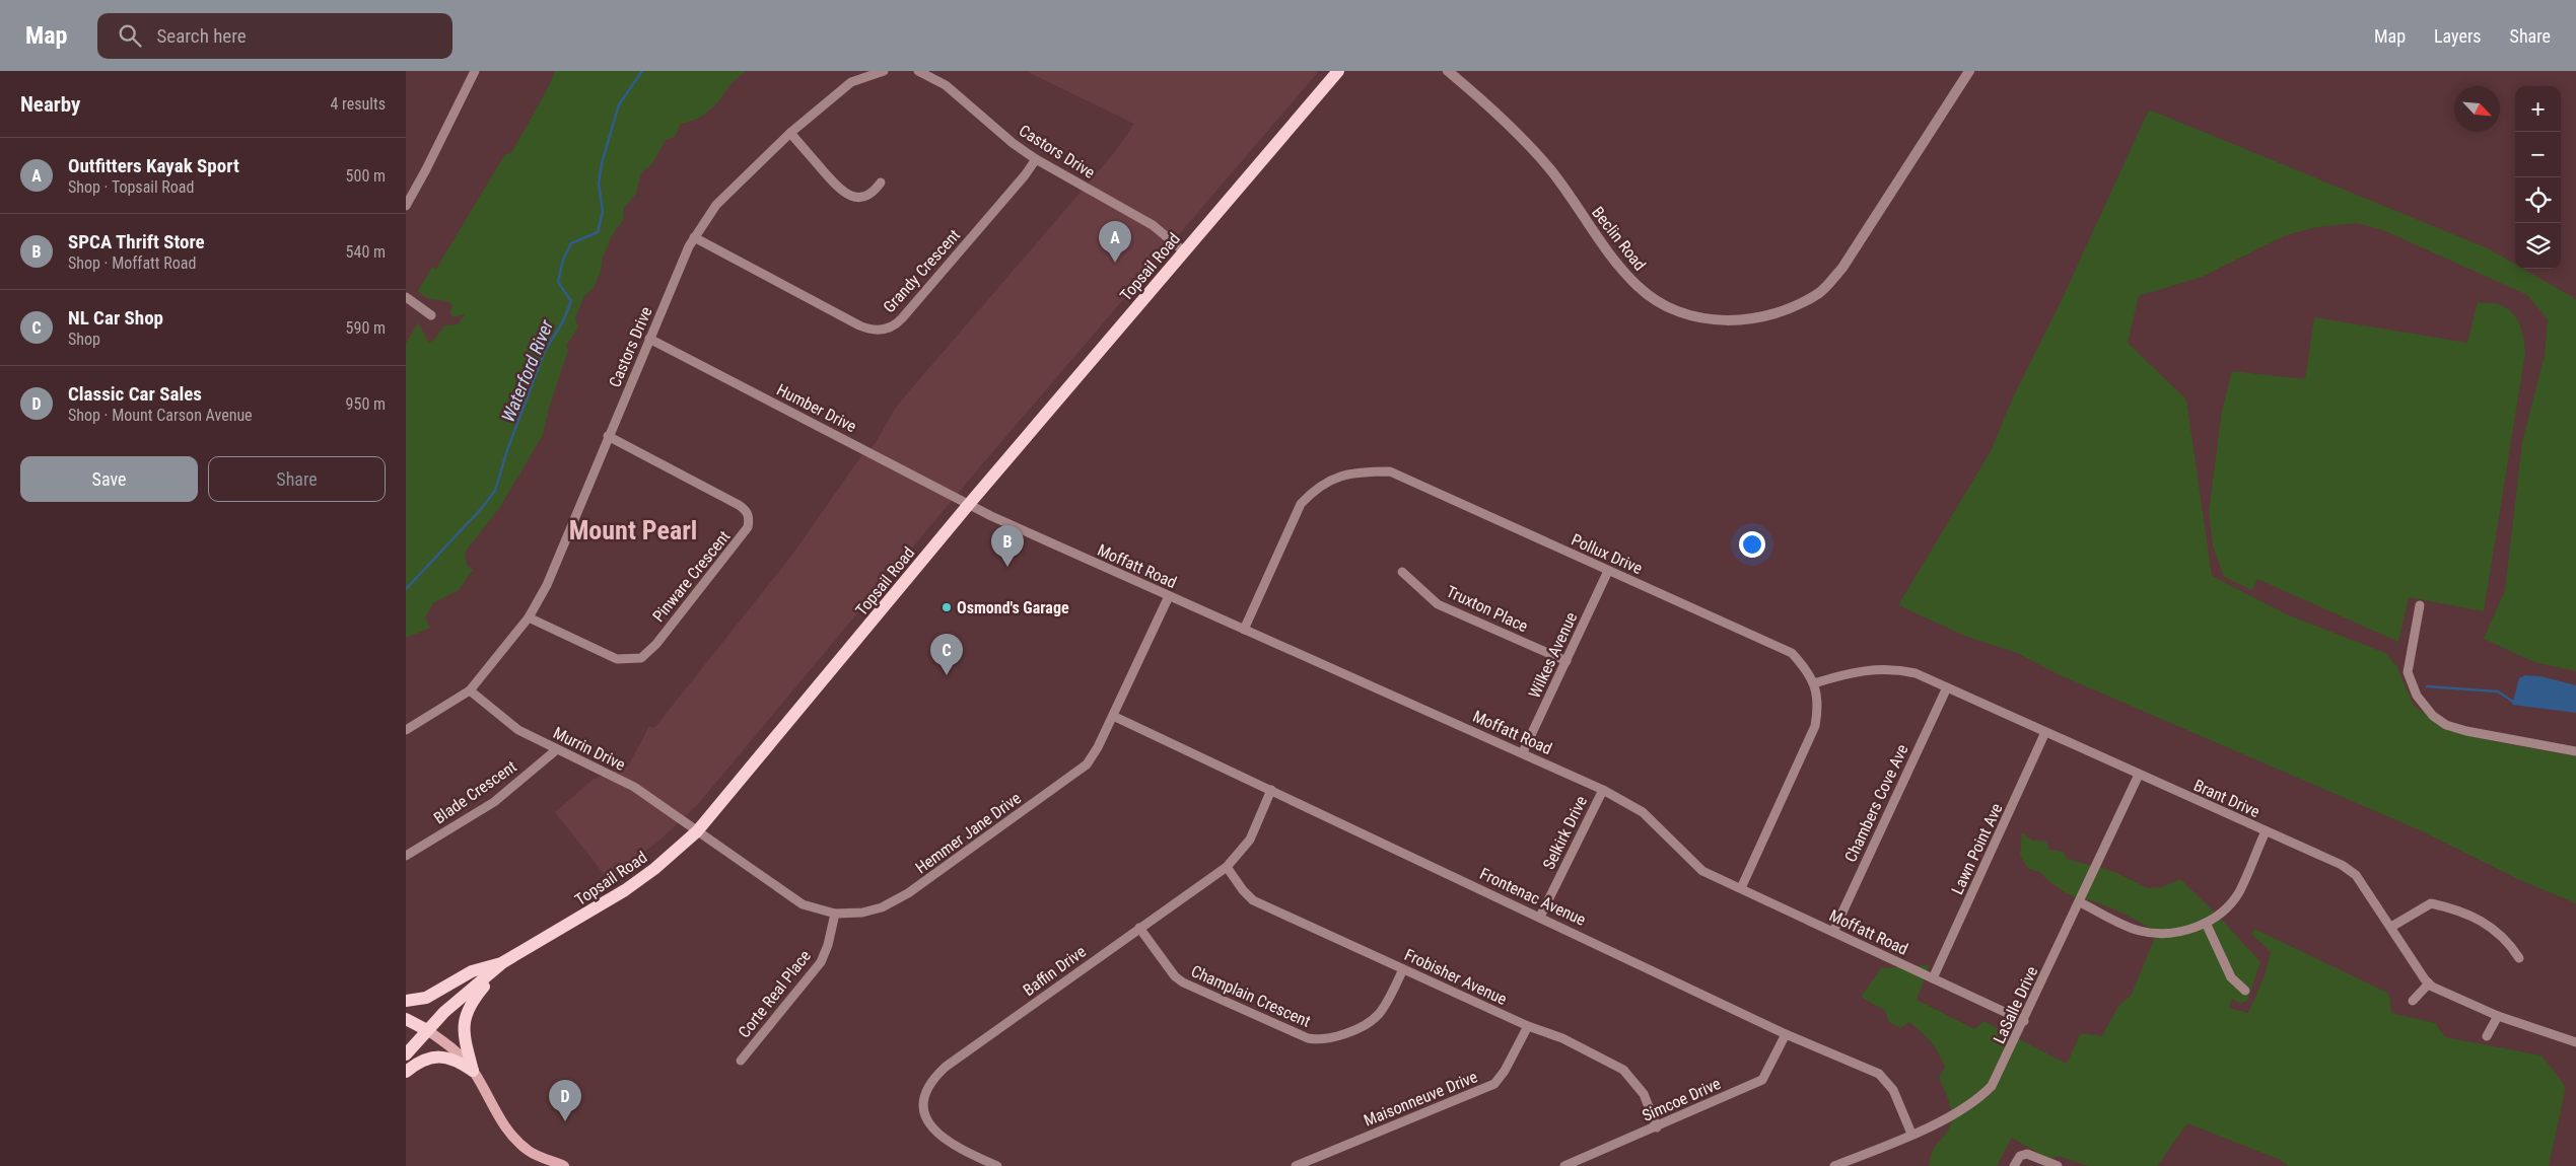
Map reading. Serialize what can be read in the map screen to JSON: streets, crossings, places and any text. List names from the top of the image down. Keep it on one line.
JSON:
{"streets":{"main road":["Topsail Road"],"street":["Castors Drive","Beclin Road","Grandy Crescent","Humber Drive","Pollux Drive","Moffatt Road","Pinware Crescent","Truxton Place","Wilkes Avenue","Murrin Drive","Blade Crescent","Brant Drive","Chambers Cove Ave","Hemmer Jane Drive","Selkirk Drive","Lawn Point Ave","Frontenac Avenue","Baffin Drive","Frobisher Avenue","Corte Real Place","Champlain Crescent","LaSalle Drive","Maisonneuve Drive","Simcoe Drive"]},"crossings":[["Castors Drive","Topsail Road"],["Castors Drive","Grandy Crescent"],["Castors Drive","Humber Drive"],["Castors Drive","Pinware Crescent"],["Castors Drive","Murrin Drive"],["Topsail Road","Humber Drive"],["Topsail Road","Moffatt Road"],["Topsail Road","Murrin Drive"],["Topsail Road","Hemmer Jane Drive"],["Humber Drive","Moffatt Road"],["Pollux Drive","Moffatt Road"],["Pollux Drive","Wilkes Avenue"],["Pollux Drive","Brant Drive"],["Moffatt Road","Wilkes Avenue"],["Moffatt Road","Chambers Cove Ave"],["Moffatt Road","Hemmer Jane Drive"],["Moffatt Road","Selkirk Drive"],["Moffatt Road","Lawn Point Ave"],["Moffatt Road","LaSalle Drive"],["Truxton Place","Wilkes Avenue"],["Murrin Drive","Blade Crescent"],["Murrin Drive","Hemmer Jane Drive"],["Brant Drive","Chambers Cove Ave"],["Brant Drive","Lawn Point Ave"],["Brant Drive","LaSalle Drive"],["Hemmer Jane Drive","Frontenac Avenue"],["Hemmer Jane Drive","Corte Real Place"],["Selkirk Drive","Frontenac Avenue"],["Frontenac Avenue","Baffin Drive"],["Frontenac Avenue","LaSalle Drive"],["Frontenac Avenue","Simcoe Drive"],["Baffin Drive","Frobisher Avenue"],["Baffin Drive","Champlain Crescent"],["Frobisher Avenue","Champlain Crescent"],["Frobisher Avenue","Maisonneuve Drive"],["Frobisher Avenue","Simcoe Drive"]],"districts":["Mount Pearl"],"water":["Waterford River"],"places":["Osmond's Garage"],"north":"bottom right","page":{"header":"Map","search":"Search here","nav":["Map","Layers","Share"],"heading":["Nearby","4 results"],"map_buttons":["+","−"],"list":[{"mark":"A","name":"Outfitters Kayak Sport","note":"Shop · Topsail Road","value":"500 m"},{"mark":"B","name":"SPCA Thrift Store","note":"Shop · Moffatt Road","value":"540 m"},{"mark":"C","name":"NL Car Shop","note":"Shop","value":"590 m"},{"mark":"D","name":"Classic Car Sales","note":"Shop · Mount Carson Avenue","value":"950 m"}],"pins":["A","B","C","D"],"buttons":["Save","Share"]}}
